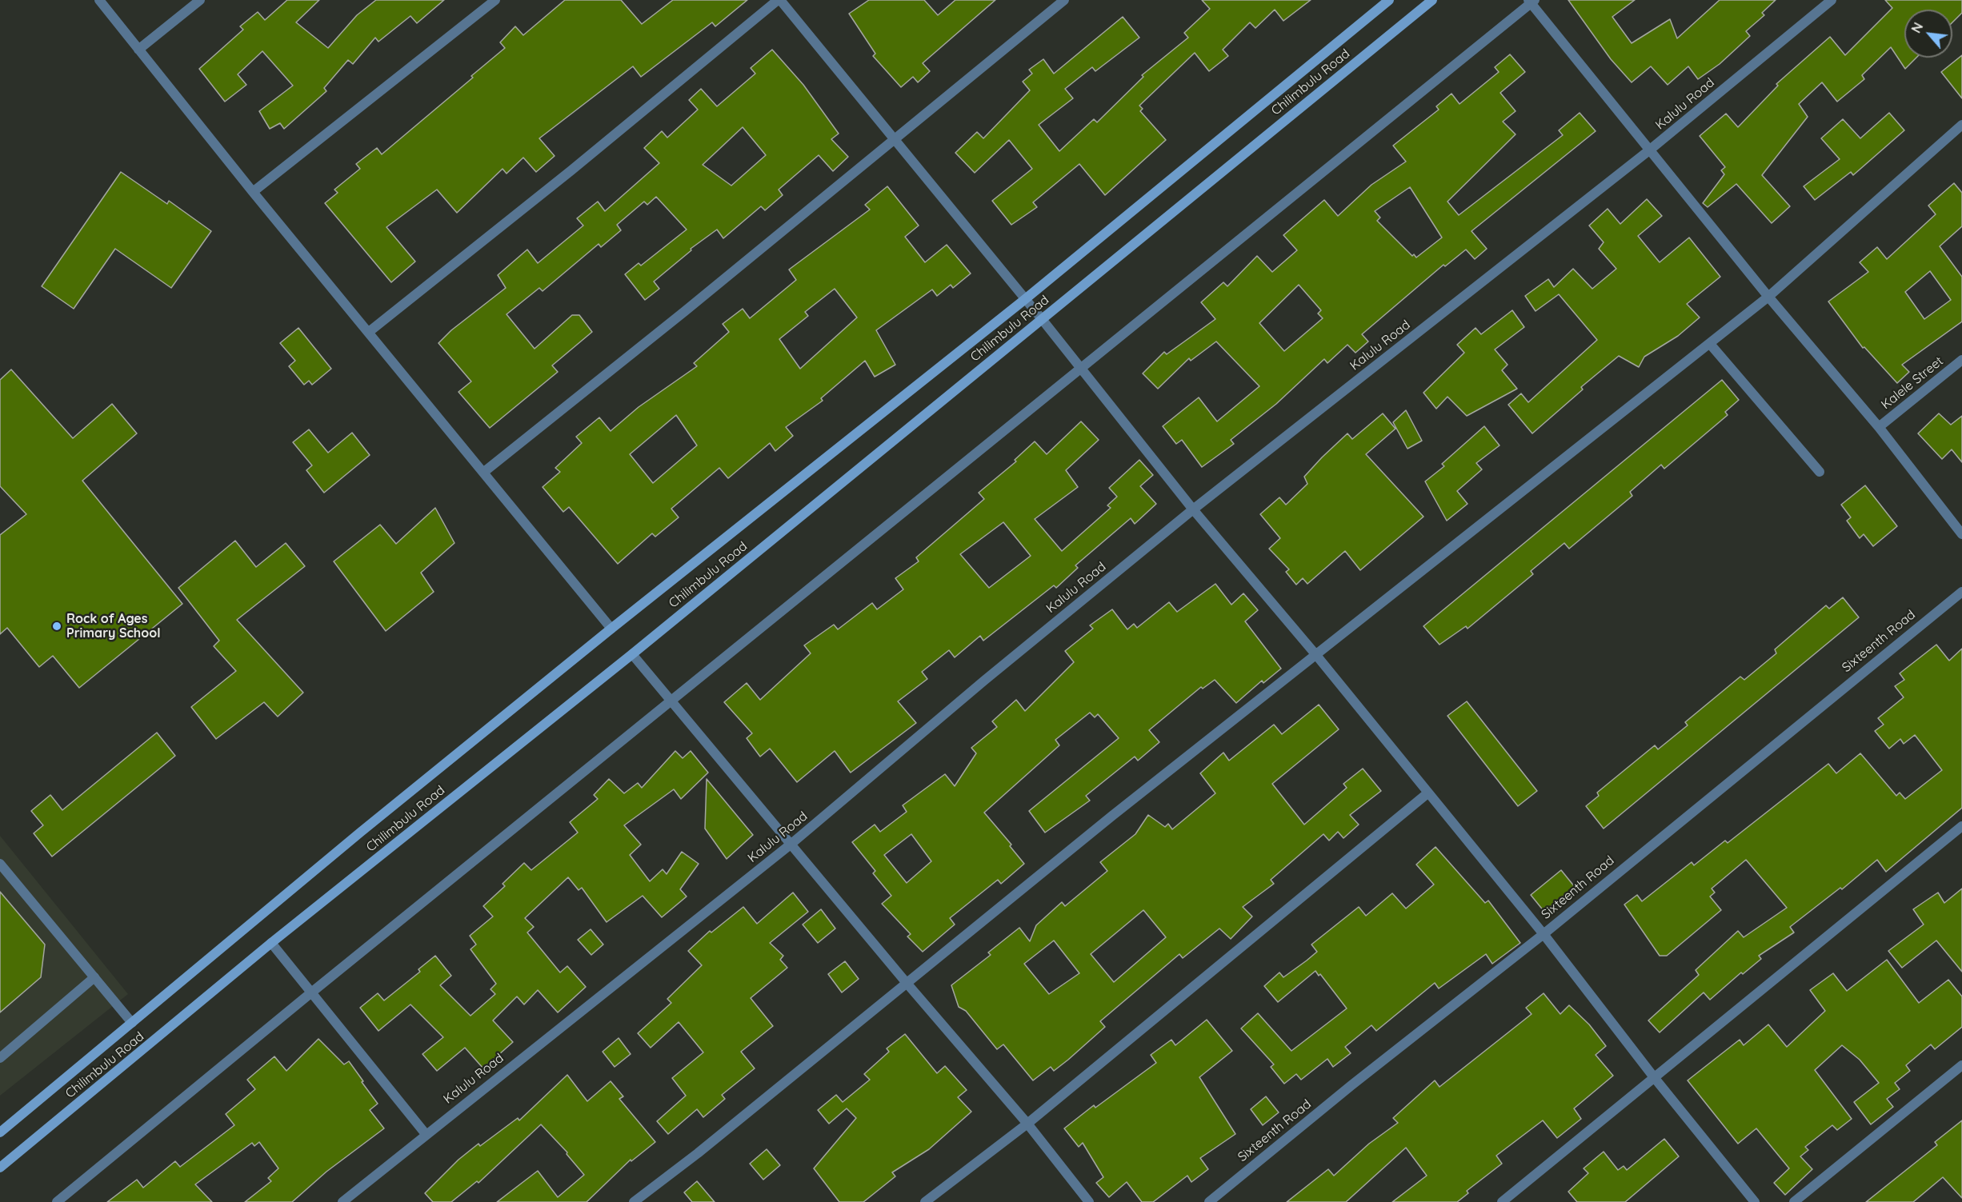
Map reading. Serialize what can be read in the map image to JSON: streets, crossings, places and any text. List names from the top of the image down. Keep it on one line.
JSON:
{"streets":{"main road":["Chilimbulu Road"],"street":["Kalulu Road","Kalele Street","Sixteenth Road"]},"places":["Rock of Ages Primary School"],"north":"top left"}
